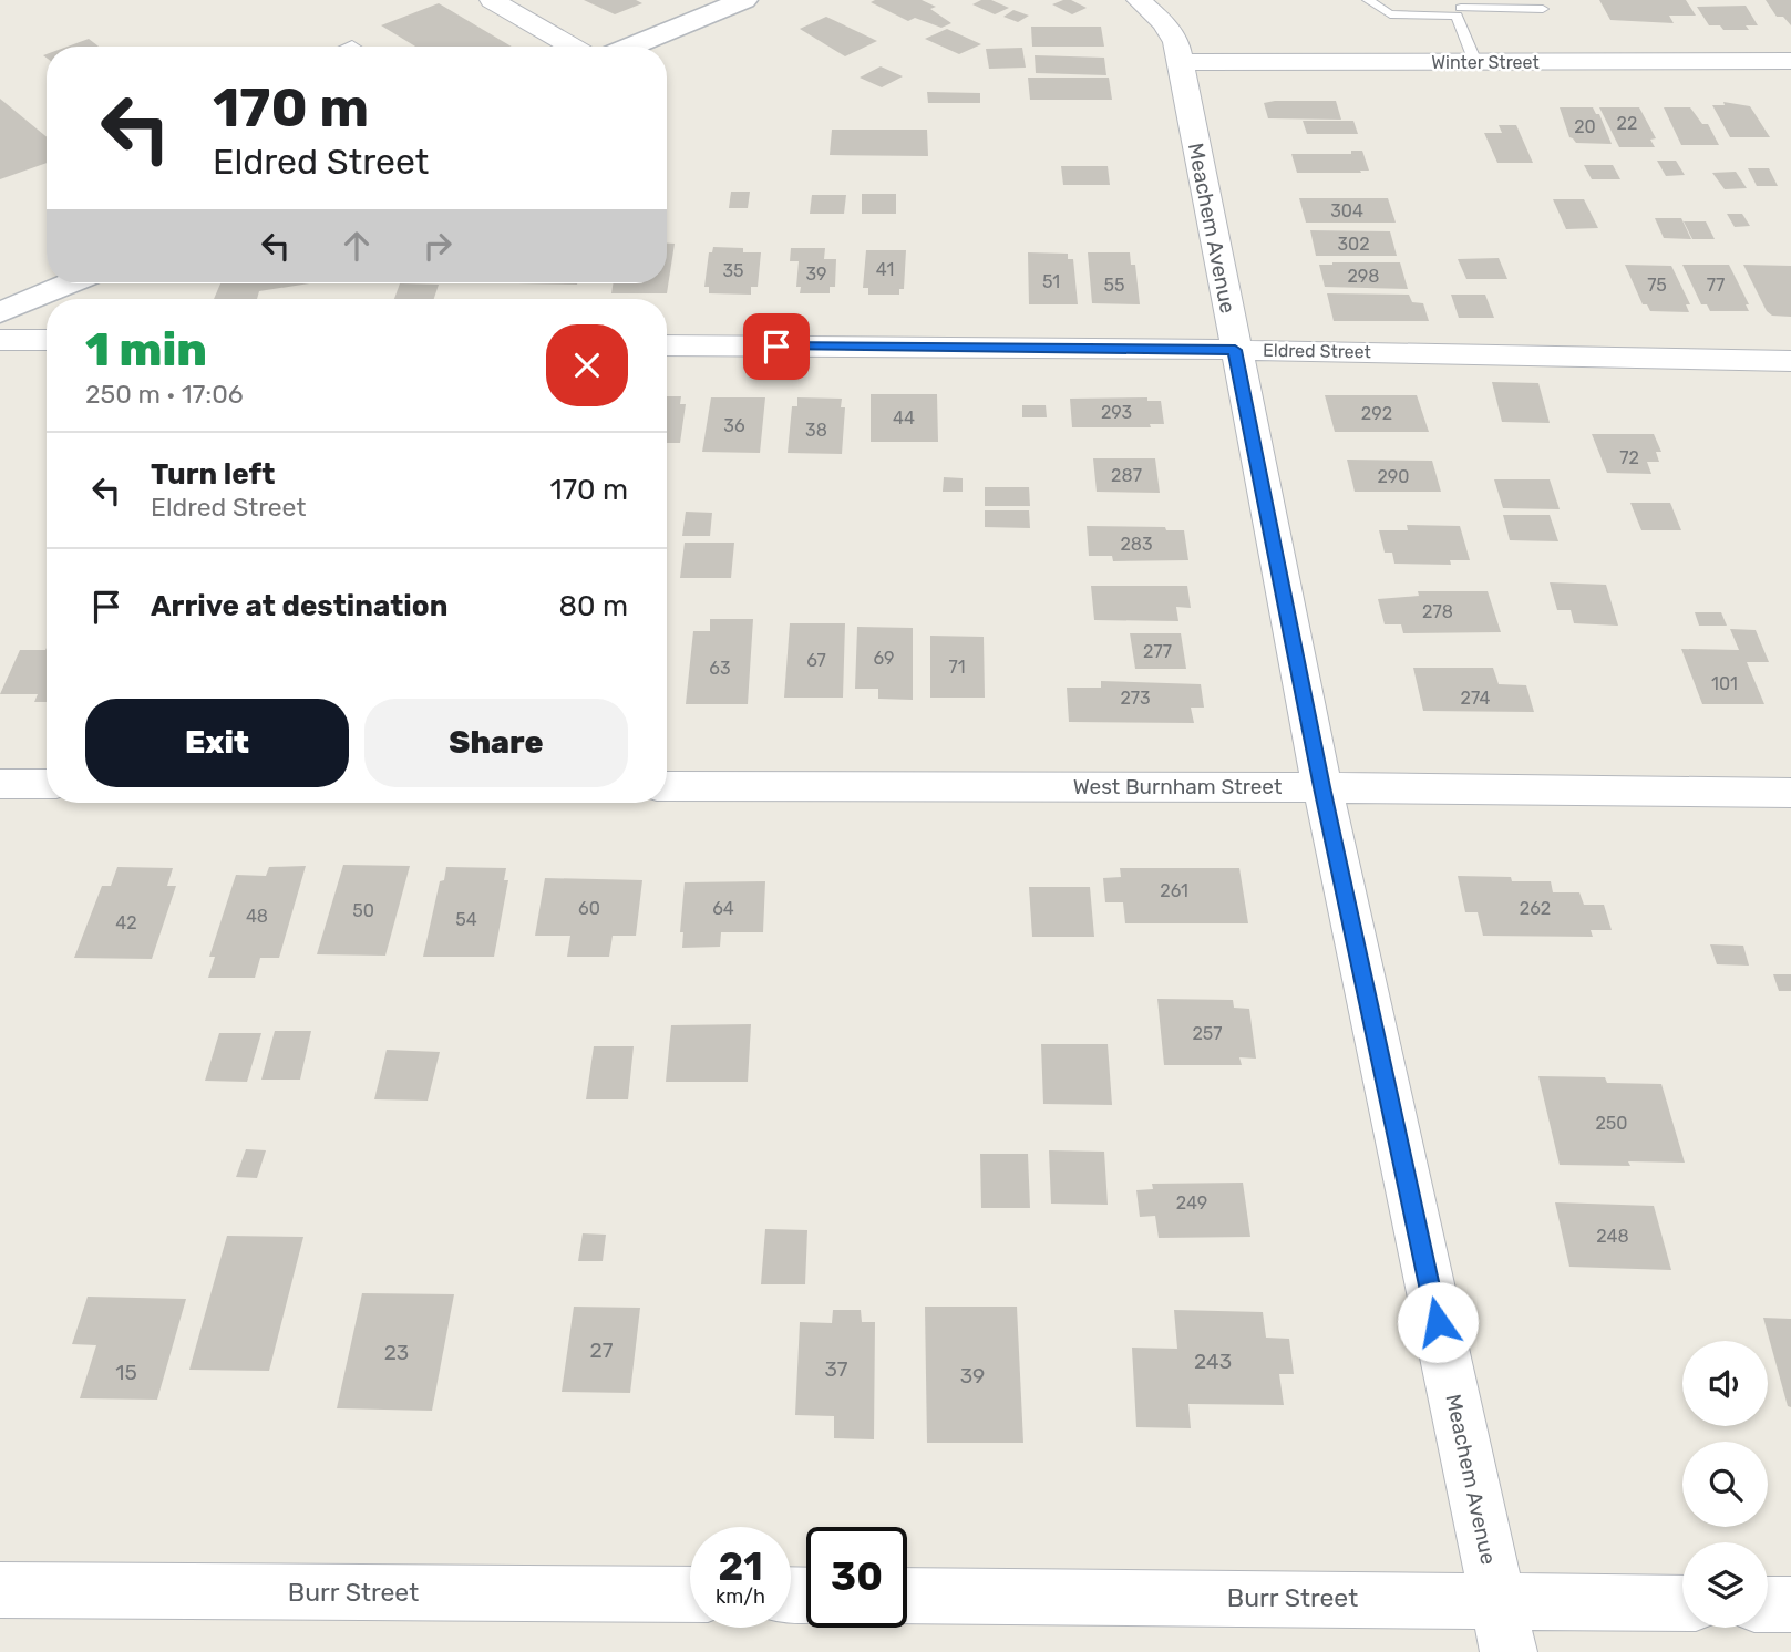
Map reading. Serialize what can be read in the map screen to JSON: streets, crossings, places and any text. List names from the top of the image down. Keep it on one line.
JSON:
{"streets":{"street":["Winter Street","Meachem Avenue","Eldred Street","West Burnham Street","Burr Street"]},"crossings":[["Winter Street","Meachem Avenue"],["Meachem Avenue","Eldred Street"],["Meachem Avenue","West Burnham Street"],["Meachem Avenue","Burr Street"]],"house_numbers":["22","20","304","302","41","35","39","298","51","55","75","77","293","292","44","36","38","72","287","290","283","278","277","69","67","71","63","101","273","274","261","60","64","262","50","48","54","42","257","250","249","248","27","23","243","37","15","39"],"page":{"turn":["170 m","Eldred Street"],"heading":["1 min","250 m · 17:06"],"list":[{"name":"Turn left","note":"Eldred Street","value":"170 m"},{"name":"Arrive at destination","value":"80 m"}],"buttons":["Exit","Share"],"speed":"21 km/h","limit":"30"}}
